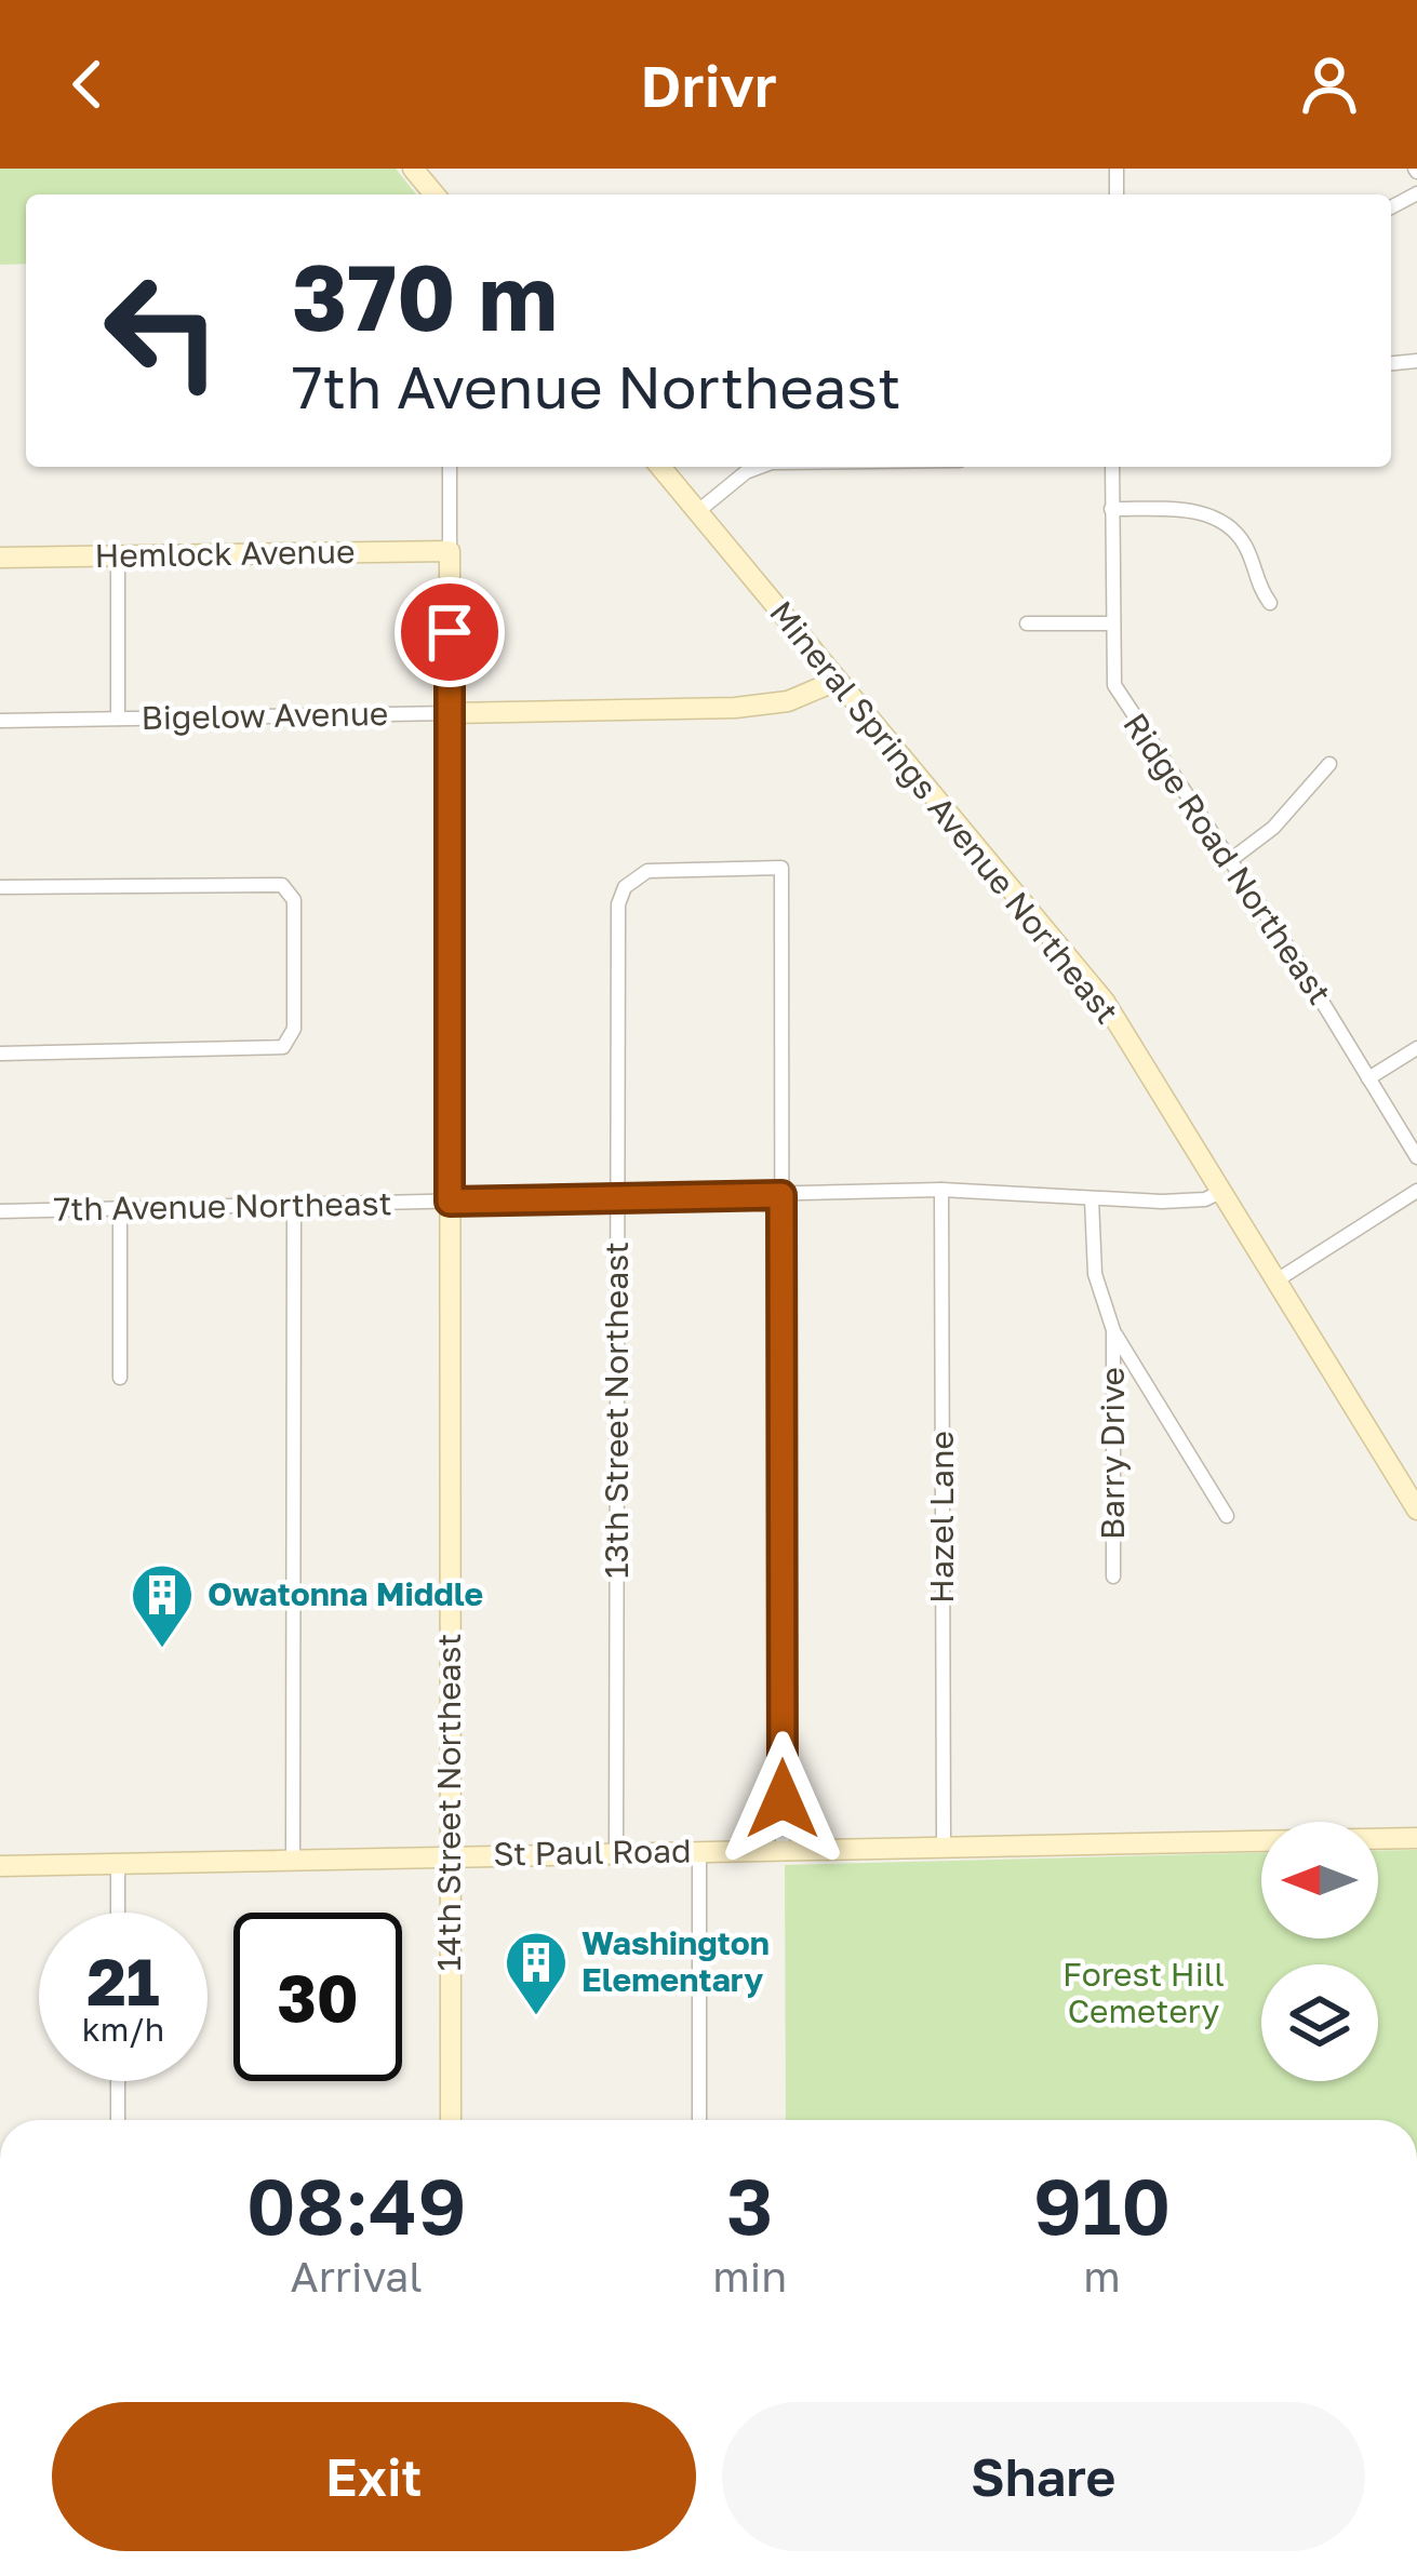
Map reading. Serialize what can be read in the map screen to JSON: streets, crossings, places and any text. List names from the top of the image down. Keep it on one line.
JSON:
{"streets":{"street":["Hemlock Avenue","Bigelow Avenue","Mineral Springs Avenue Northeast","Ridge Road Northeast","7th Avenue Northeast","13th Street Northeast","Barry Drive","Hazel Lane","14th Street Northeast","St Paul Road"]},"crossings":[["Hemlock Avenue","14th Street Northeast"],["Bigelow Avenue","Mineral Springs Avenue Northeast"],["Bigelow Avenue","14th Street Northeast"],["Mineral Springs Avenue Northeast","7th Avenue Northeast"],["7th Avenue Northeast","13th Street Northeast"],["7th Avenue Northeast","Barry Drive"],["7th Avenue Northeast","Hazel Lane"],["7th Avenue Northeast","14th Street Northeast"],["13th Street Northeast","St Paul Road"],["Hazel Lane","St Paul Road"],["14th Street Northeast","St Paul Road"]],"parks":["Forest Hill Cemetery"],"places":{"building":["Owatonna Middle","Washington Elementary"]},"north":"left","page":{"header":"Drivr","turn":["370 m","7th Avenue Northeast"],"speed":"21 km/h","limit":"30","eta":["08:49","Arrival","3","min","910","m"],"buttons":["Exit","Share"]}}
